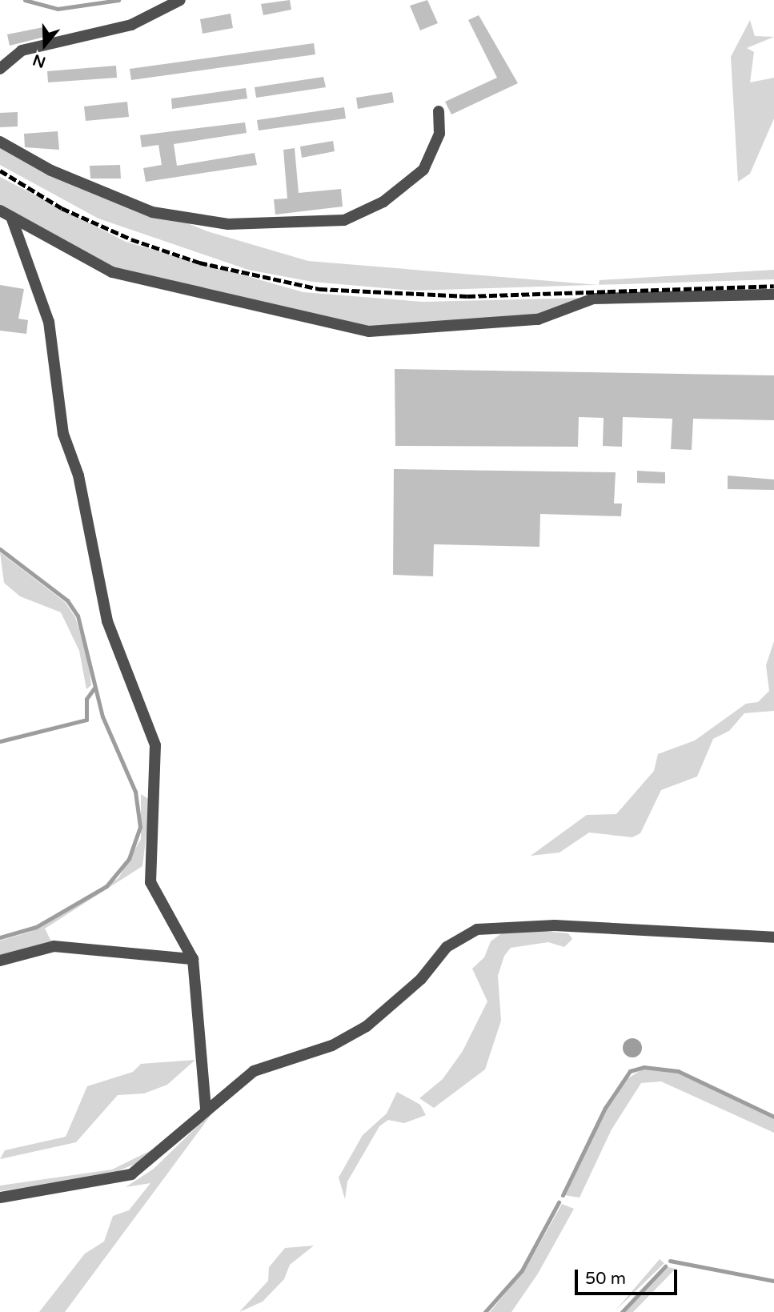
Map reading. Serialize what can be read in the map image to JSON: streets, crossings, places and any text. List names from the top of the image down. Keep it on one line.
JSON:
{"scale_bar":"50 m","north":"bottom"}
